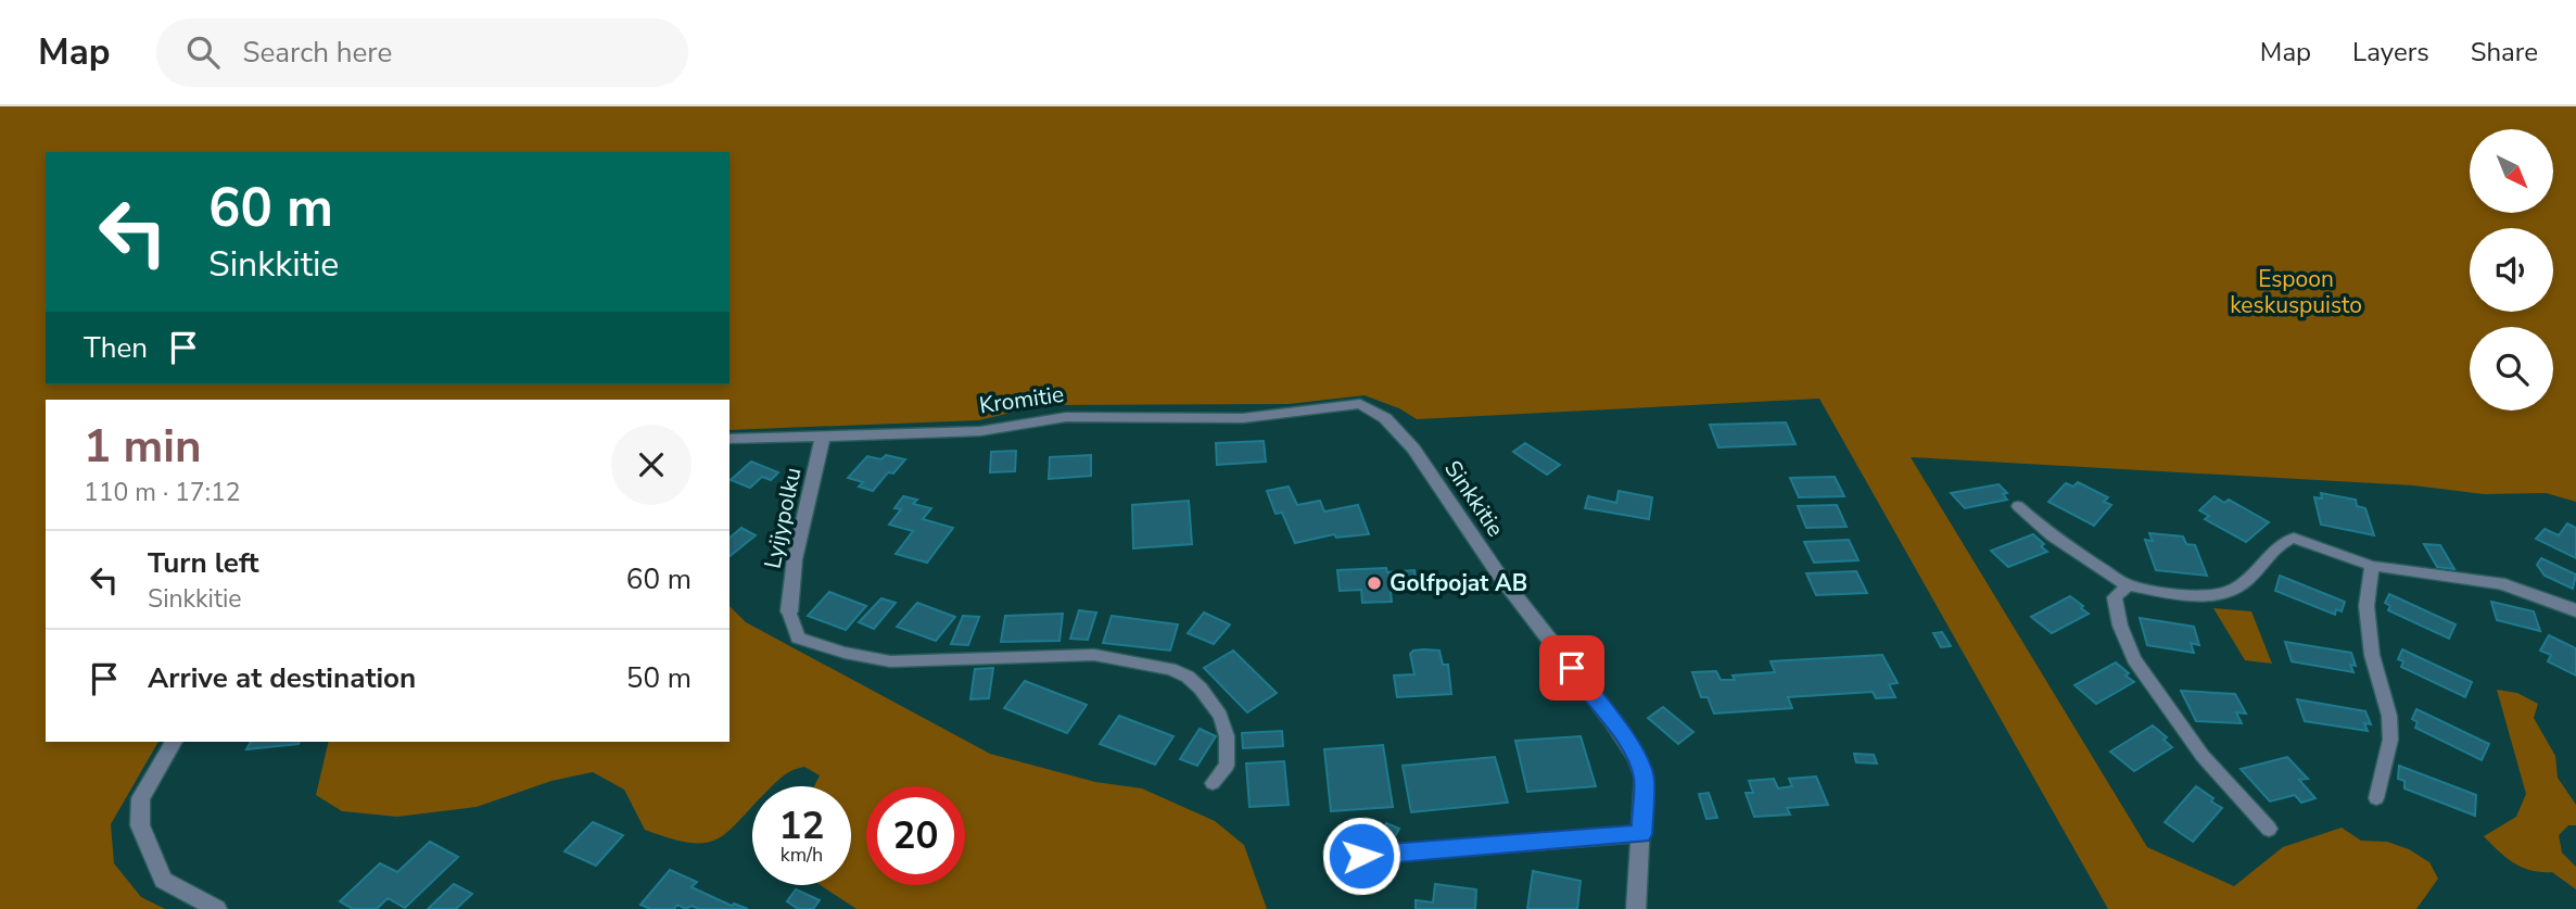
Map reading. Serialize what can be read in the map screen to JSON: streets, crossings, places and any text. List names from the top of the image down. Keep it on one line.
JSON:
{"streets":{"street":["Kromitie","Sinkkitie","Lyijypolku"]},"crossings":[["Kromitie","Sinkkitie"],["Kromitie","Lyijypolku"]],"parks":["Espoon keskuspuisto"],"places":["Golfpojat AB"],"north":"bottom right","page":{"header":"Map","search":"Search here","nav":["Map","Layers","Share"],"turn":["60 m","Sinkkitie"],"then":"Then","heading":["1 min","110 m · 17:12"],"list":[{"name":"Turn left","note":"Sinkkitie","value":"60 m"},{"name":"Arrive at destination","value":"50 m"}],"speed":"12 km/h","limit":"20"}}
